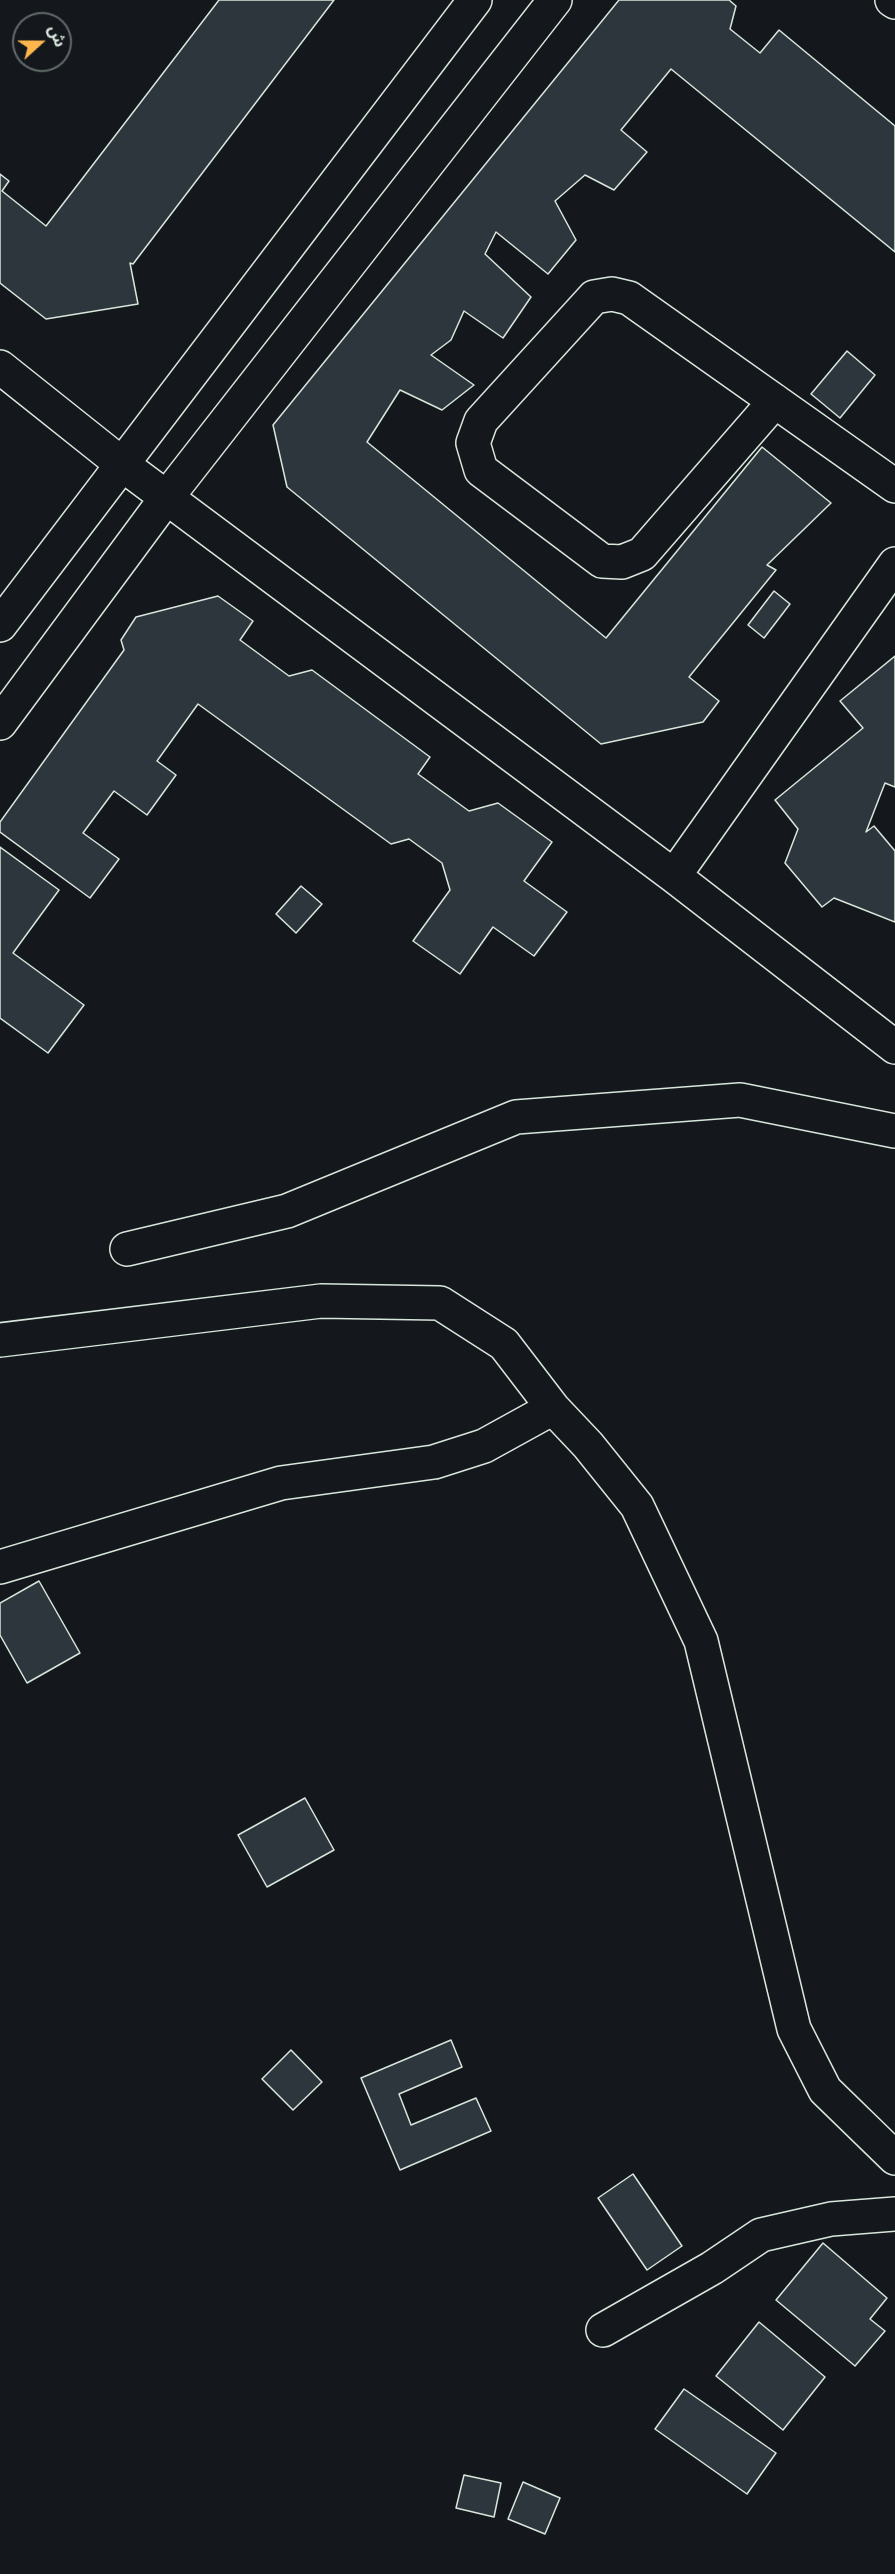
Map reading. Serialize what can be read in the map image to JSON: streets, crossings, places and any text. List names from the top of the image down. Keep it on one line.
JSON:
{"north":"right"}
